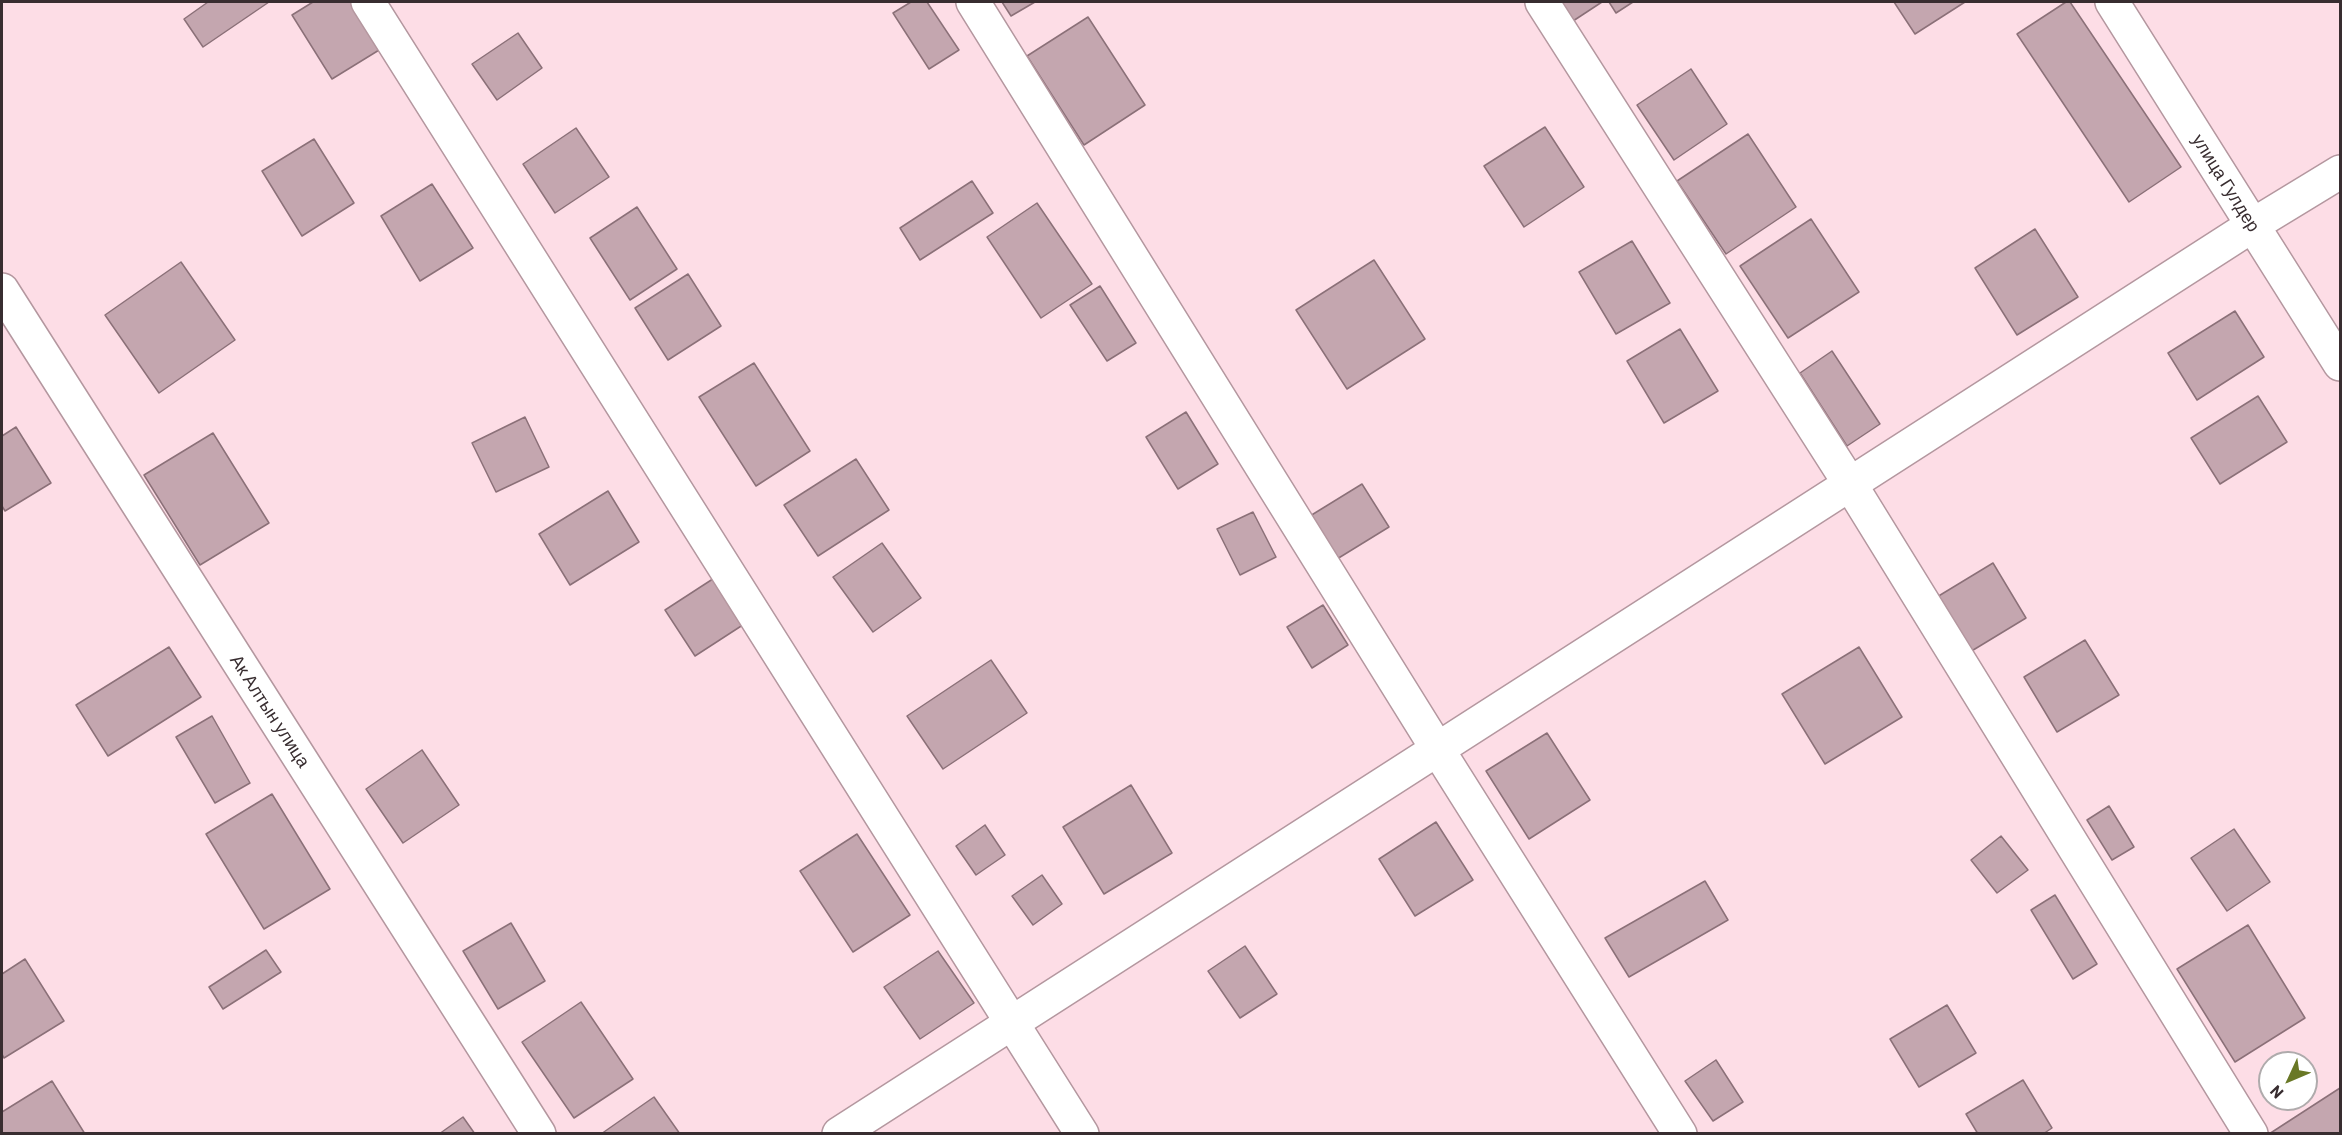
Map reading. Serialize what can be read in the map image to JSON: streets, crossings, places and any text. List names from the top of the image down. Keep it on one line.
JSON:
{"streets":{"street":["улица Гулдер","Ак Алтын улица"]},"north":"bottom left"}
